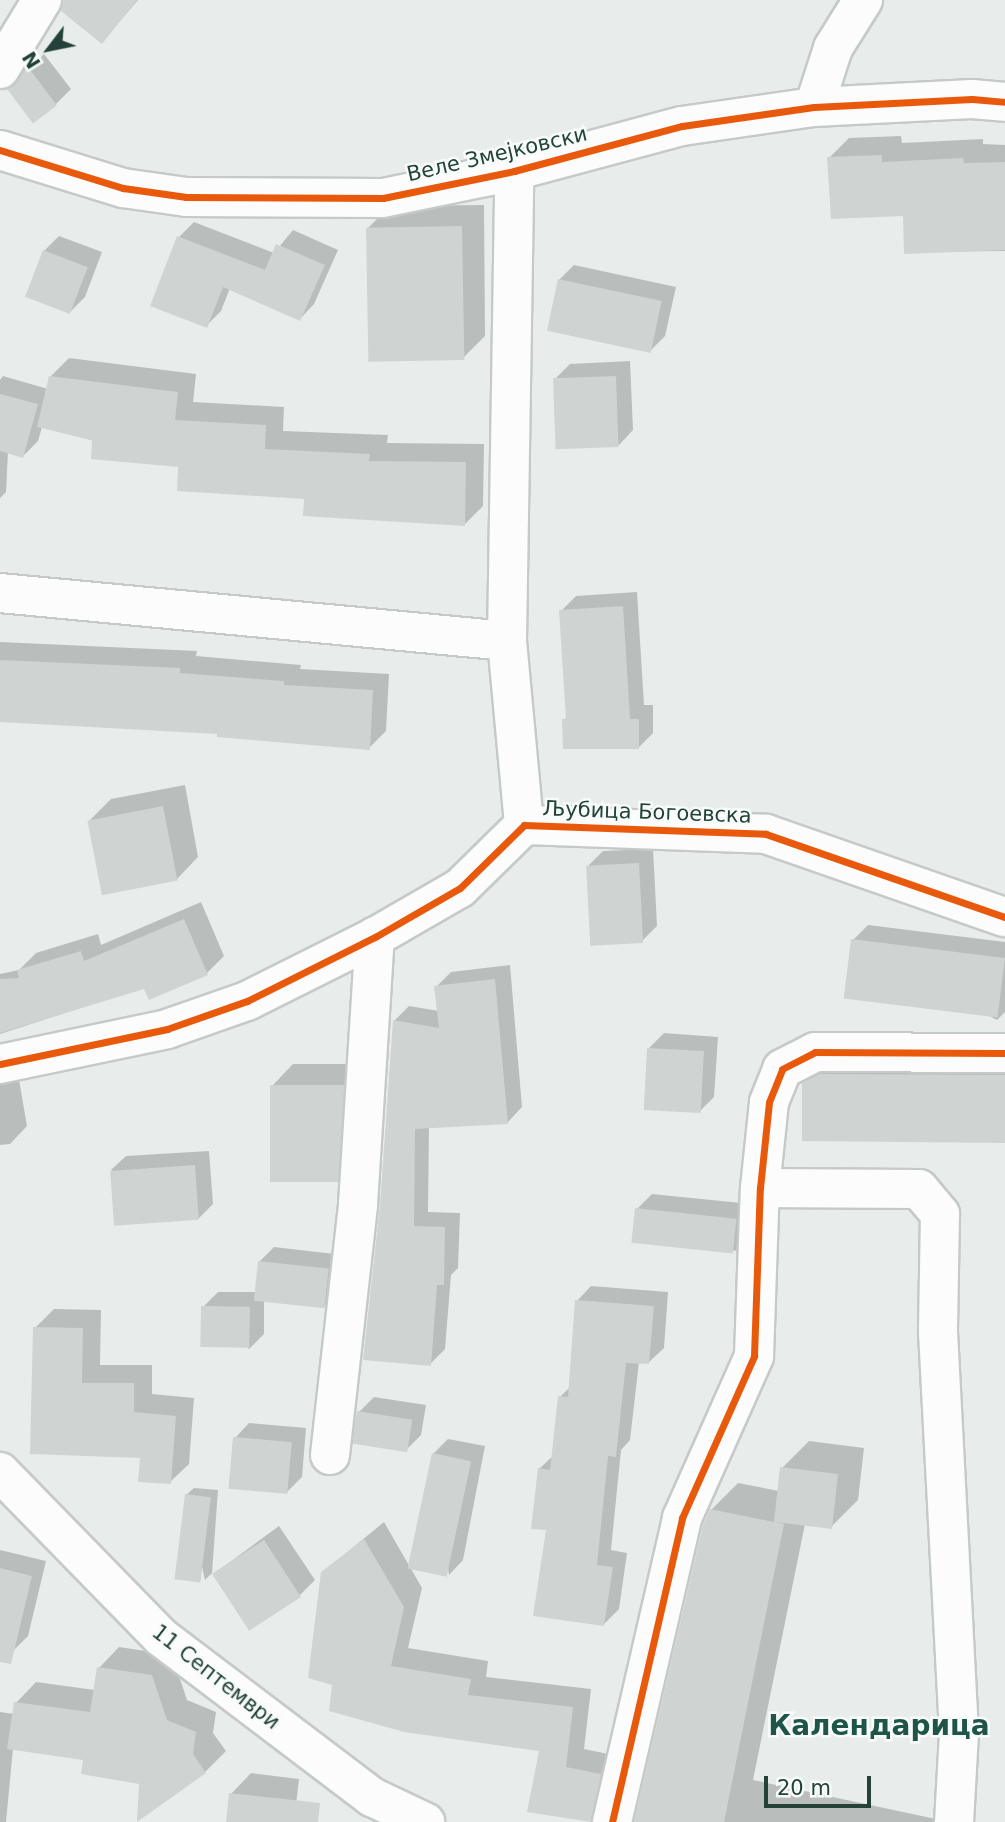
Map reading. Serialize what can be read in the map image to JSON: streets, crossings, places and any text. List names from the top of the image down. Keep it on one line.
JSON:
{"streets":{"street":["Веле Змејковски","Љубица Богоевска","11 Септември"]},"districts":["Календарица"],"scale_bar":"20 m","north":"bottom left"}
